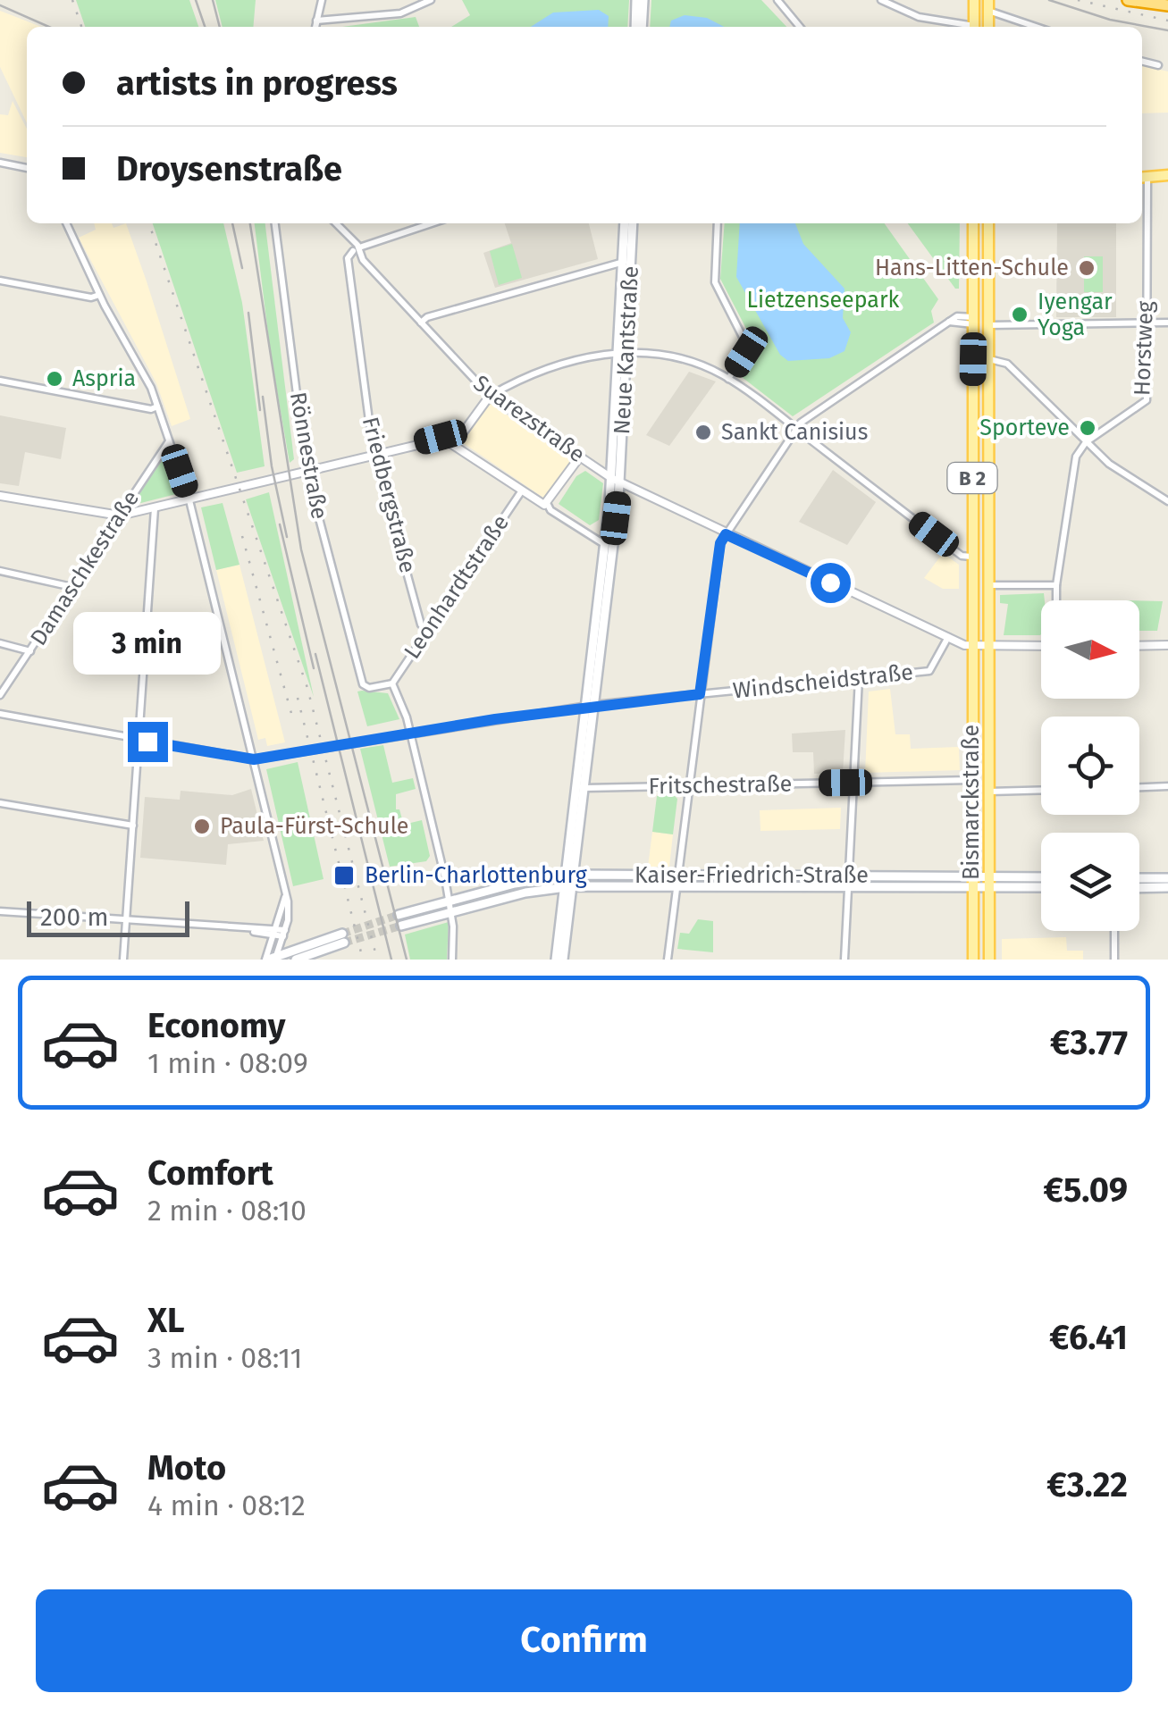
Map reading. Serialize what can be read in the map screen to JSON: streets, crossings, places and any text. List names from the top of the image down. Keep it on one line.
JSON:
{"streets":{"main road":["Neue Kantstraße","B 2","Bismarckstraße","Kaiser-Friedrich-Straße"],"street":["Horstweg","Suarezstraße","Rönnestraße","Friedbergstraße","Damaschkestraße","Leonhardtstraße","Windscheidstraße","Fritschestraße"]},"crossings":[["Neue Kantstraße","Suarezstraße"],["Suarezstraße","B 2"],["Suarezstraße","Friedbergstraße"],["Suarezstraße","Windscheidstraße"],["Suarezstraße","Bismarckstraße"],["Rönnestraße","Leonhardtstraße"],["B 2","Bismarckstraße"],["Friedbergstraße","Leonhardtstraße"],["Fritschestraße","Bismarckstraße"],["Bismarckstraße","Kaiser-Friedrich-Straße"]],"parks":["Lietzenseepark"],"places":{"other":["Hans-Litten-Schule","Iyengar Yoga","Aspria","Sporteve","Sankt Canisius","Paula-Fürst-Schule"],"transit":["Berlin-Charlottenburg"]},"scale_bar":"200 m","north":"right","page":{"banner":["artists in progress","Droysenstraße"],"bubble":"3 min","scale":"200 m","list":[{"name":"Economy","note":"1 min · 08:09","value":"€3.77"},{"name":"Comfort","note":"2 min · 08:10","value":"€5.09"},{"name":"XL","note":"3 min · 08:11","value":"€6.41"},{"name":"Moto","note":"4 min · 08:12","value":"€3.22"}],"buttons":"Confirm"}}
